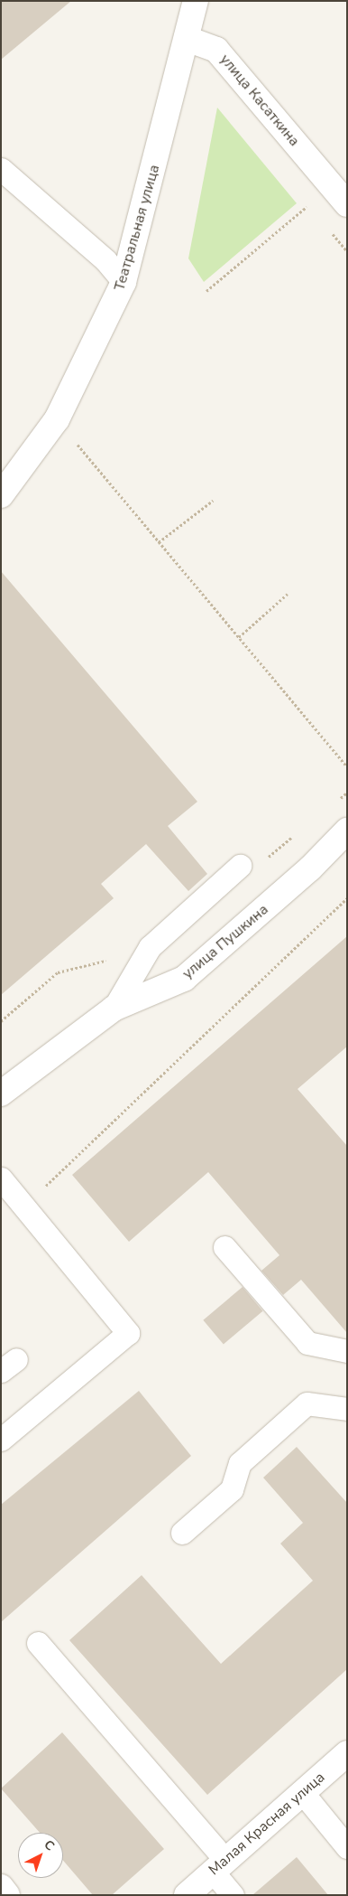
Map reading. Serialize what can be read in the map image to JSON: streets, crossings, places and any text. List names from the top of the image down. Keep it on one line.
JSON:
{"streets":{"street":["улица Касаткина","Театральная улица","улица Пушкина","Малая Красная улица"]},"crossings":[["улица Касаткина","Театральная улица"]],"north":"top right"}
